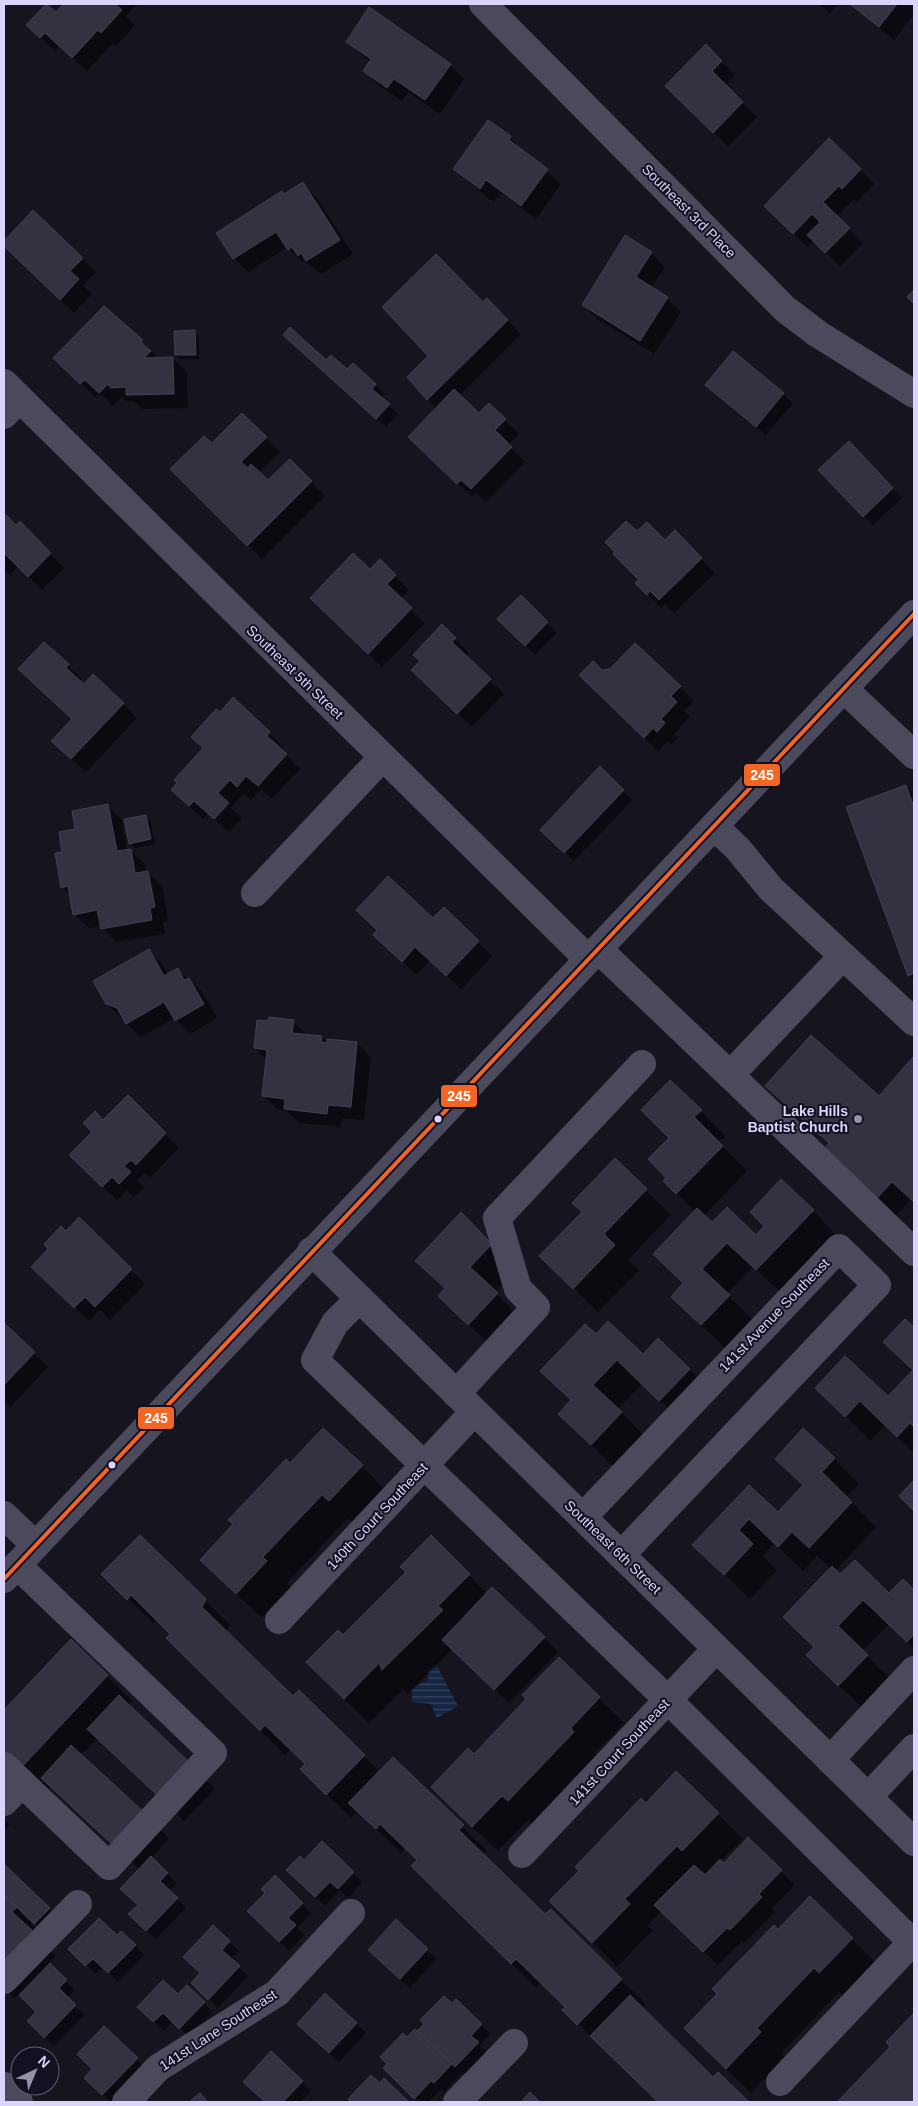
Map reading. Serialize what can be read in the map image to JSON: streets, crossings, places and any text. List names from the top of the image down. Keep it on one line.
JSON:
{"streets":{"street":["Southeast 3rd Place","Southeast 5th Street","141st Avenue Southeast","140th Court Southeast","Southeast 6th Street","141st Court Southeast","141st Lane Southeast"]},"crossings":[["141st Avenue Southeast","Southeast 6th Street"],["140th Court Southeast","Southeast 6th Street"],["Southeast 6th Street","141st Court Southeast"]],"places":["Lake Hills Baptist Church"],"lines":["transit line 245"],"north":"top right"}
